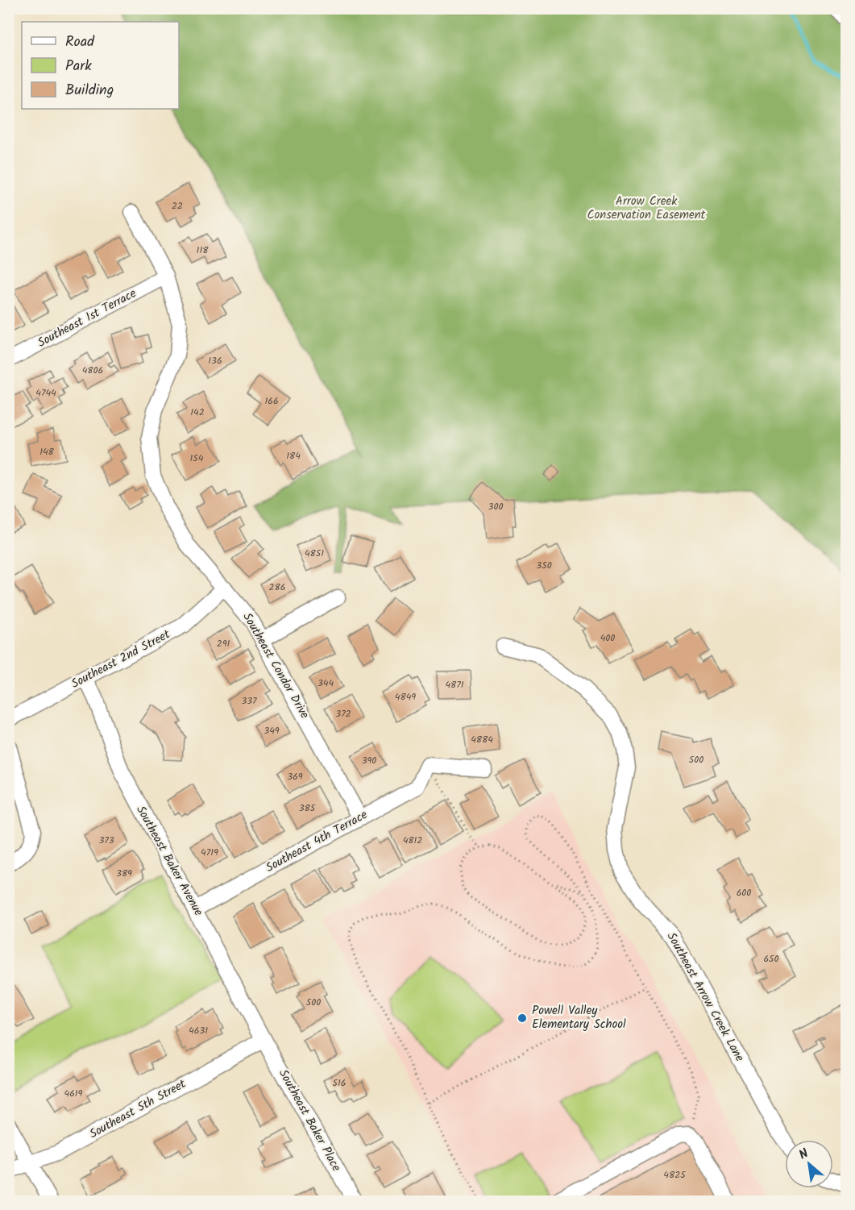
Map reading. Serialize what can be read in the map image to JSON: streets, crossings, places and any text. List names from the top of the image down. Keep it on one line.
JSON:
{"streets":{"street":["Southeast 1st Terrace","Southeast 2nd Street","Southeast Condor Drive","Southeast 4th Terrace","Southeast Baker Avenue","Southeast Arrow Creek Lane","Southeast 5th Street","Southeast Baker Place"]},"crossings":[["Southeast 1st Terrace","Southeast Condor Drive"],["Southeast 2nd Street","Southeast Condor Drive"],["Southeast 2nd Street","Southeast Baker Avenue"],["Southeast Condor Drive","Southeast 4th Terrace"],["Southeast 4th Terrace","Southeast Baker Avenue"],["Southeast Baker Avenue","Southeast 5th Street"],["Southeast Baker Avenue","Southeast Baker Place"],["Southeast 5th Street","Southeast Baker Place"]],"parks":["Arrow Creek Conservation Easement"],"places":["Powell Valley Elementary School"],"house_numbers":["22","118","136","4806","4744","166","142","148","184","154","300","4851","350","286","400","291","344","4871","4849","337","372","349","4884","500","390","369","385","373","4812","4719","389","600","650","500","4631","516","4619","4825"],"legend":["Road","Park","Building"],"north":"top left"}
